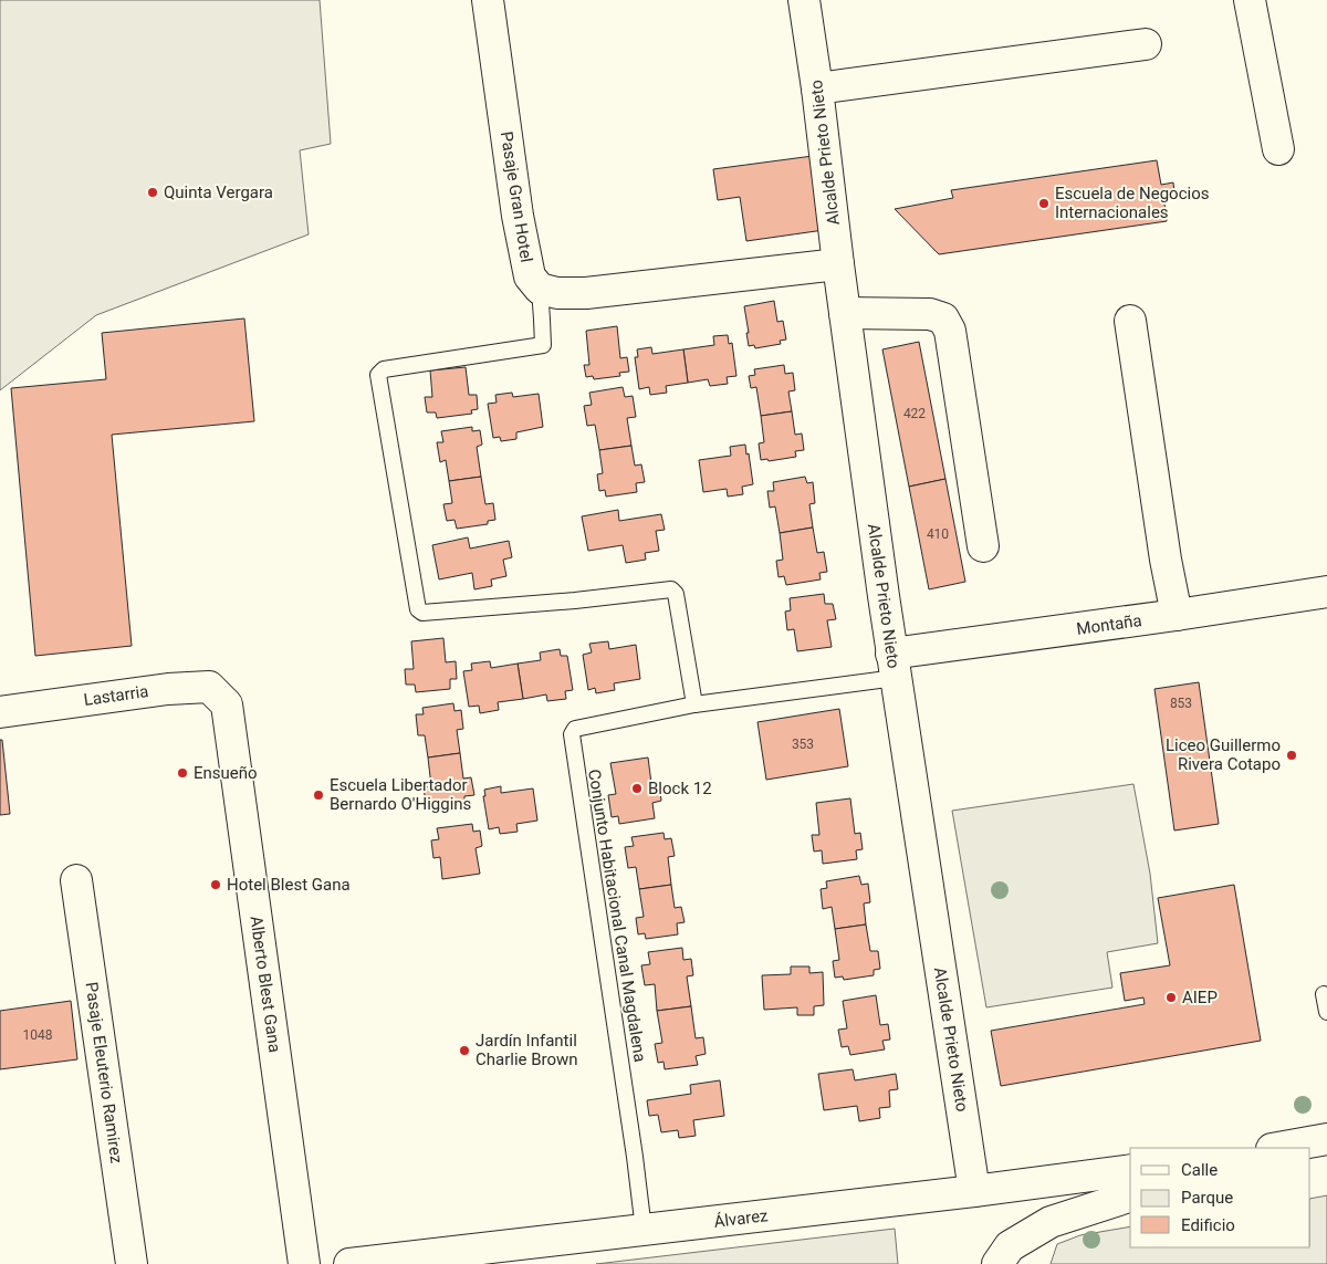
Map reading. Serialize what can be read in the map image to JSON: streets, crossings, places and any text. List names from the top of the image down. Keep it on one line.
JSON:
{"streets":{"street":["Alcalde Prieto Nieto","Pasaje Gran Hotel","Montaña","Lastarria","Alberto Blest Gana","Pasaje Eleuterio Ramirez","Álvarez"],"lane":["Conjunto Habitacional Canal Magdalena"]},"crossings":[["Alcalde Prieto Nieto","Montaña"],["Alcalde Prieto Nieto","Conjunto Habitacional Canal Magdalena"],["Alcalde Prieto Nieto","Álvarez"],["Montaña","Conjunto Habitacional Canal Magdalena"],["Lastarria","Alberto Blest Gana"],["Conjunto Habitacional Canal Magdalena","Álvarez"]],"places":["Quinta Vergara","Escuela de Negocios Internacionales","Liceo Guillermo Rivera Cotapo","Ensueño","Block 12","Escuela Libertador Bernardo O'Higgins","Hotel Blest Gana","AIEP","Jardín Infantil Charlie Brown"],"house_numbers":["422","410","853","353","1048"],"legend":["Calle","Parque","Edificio"]}
